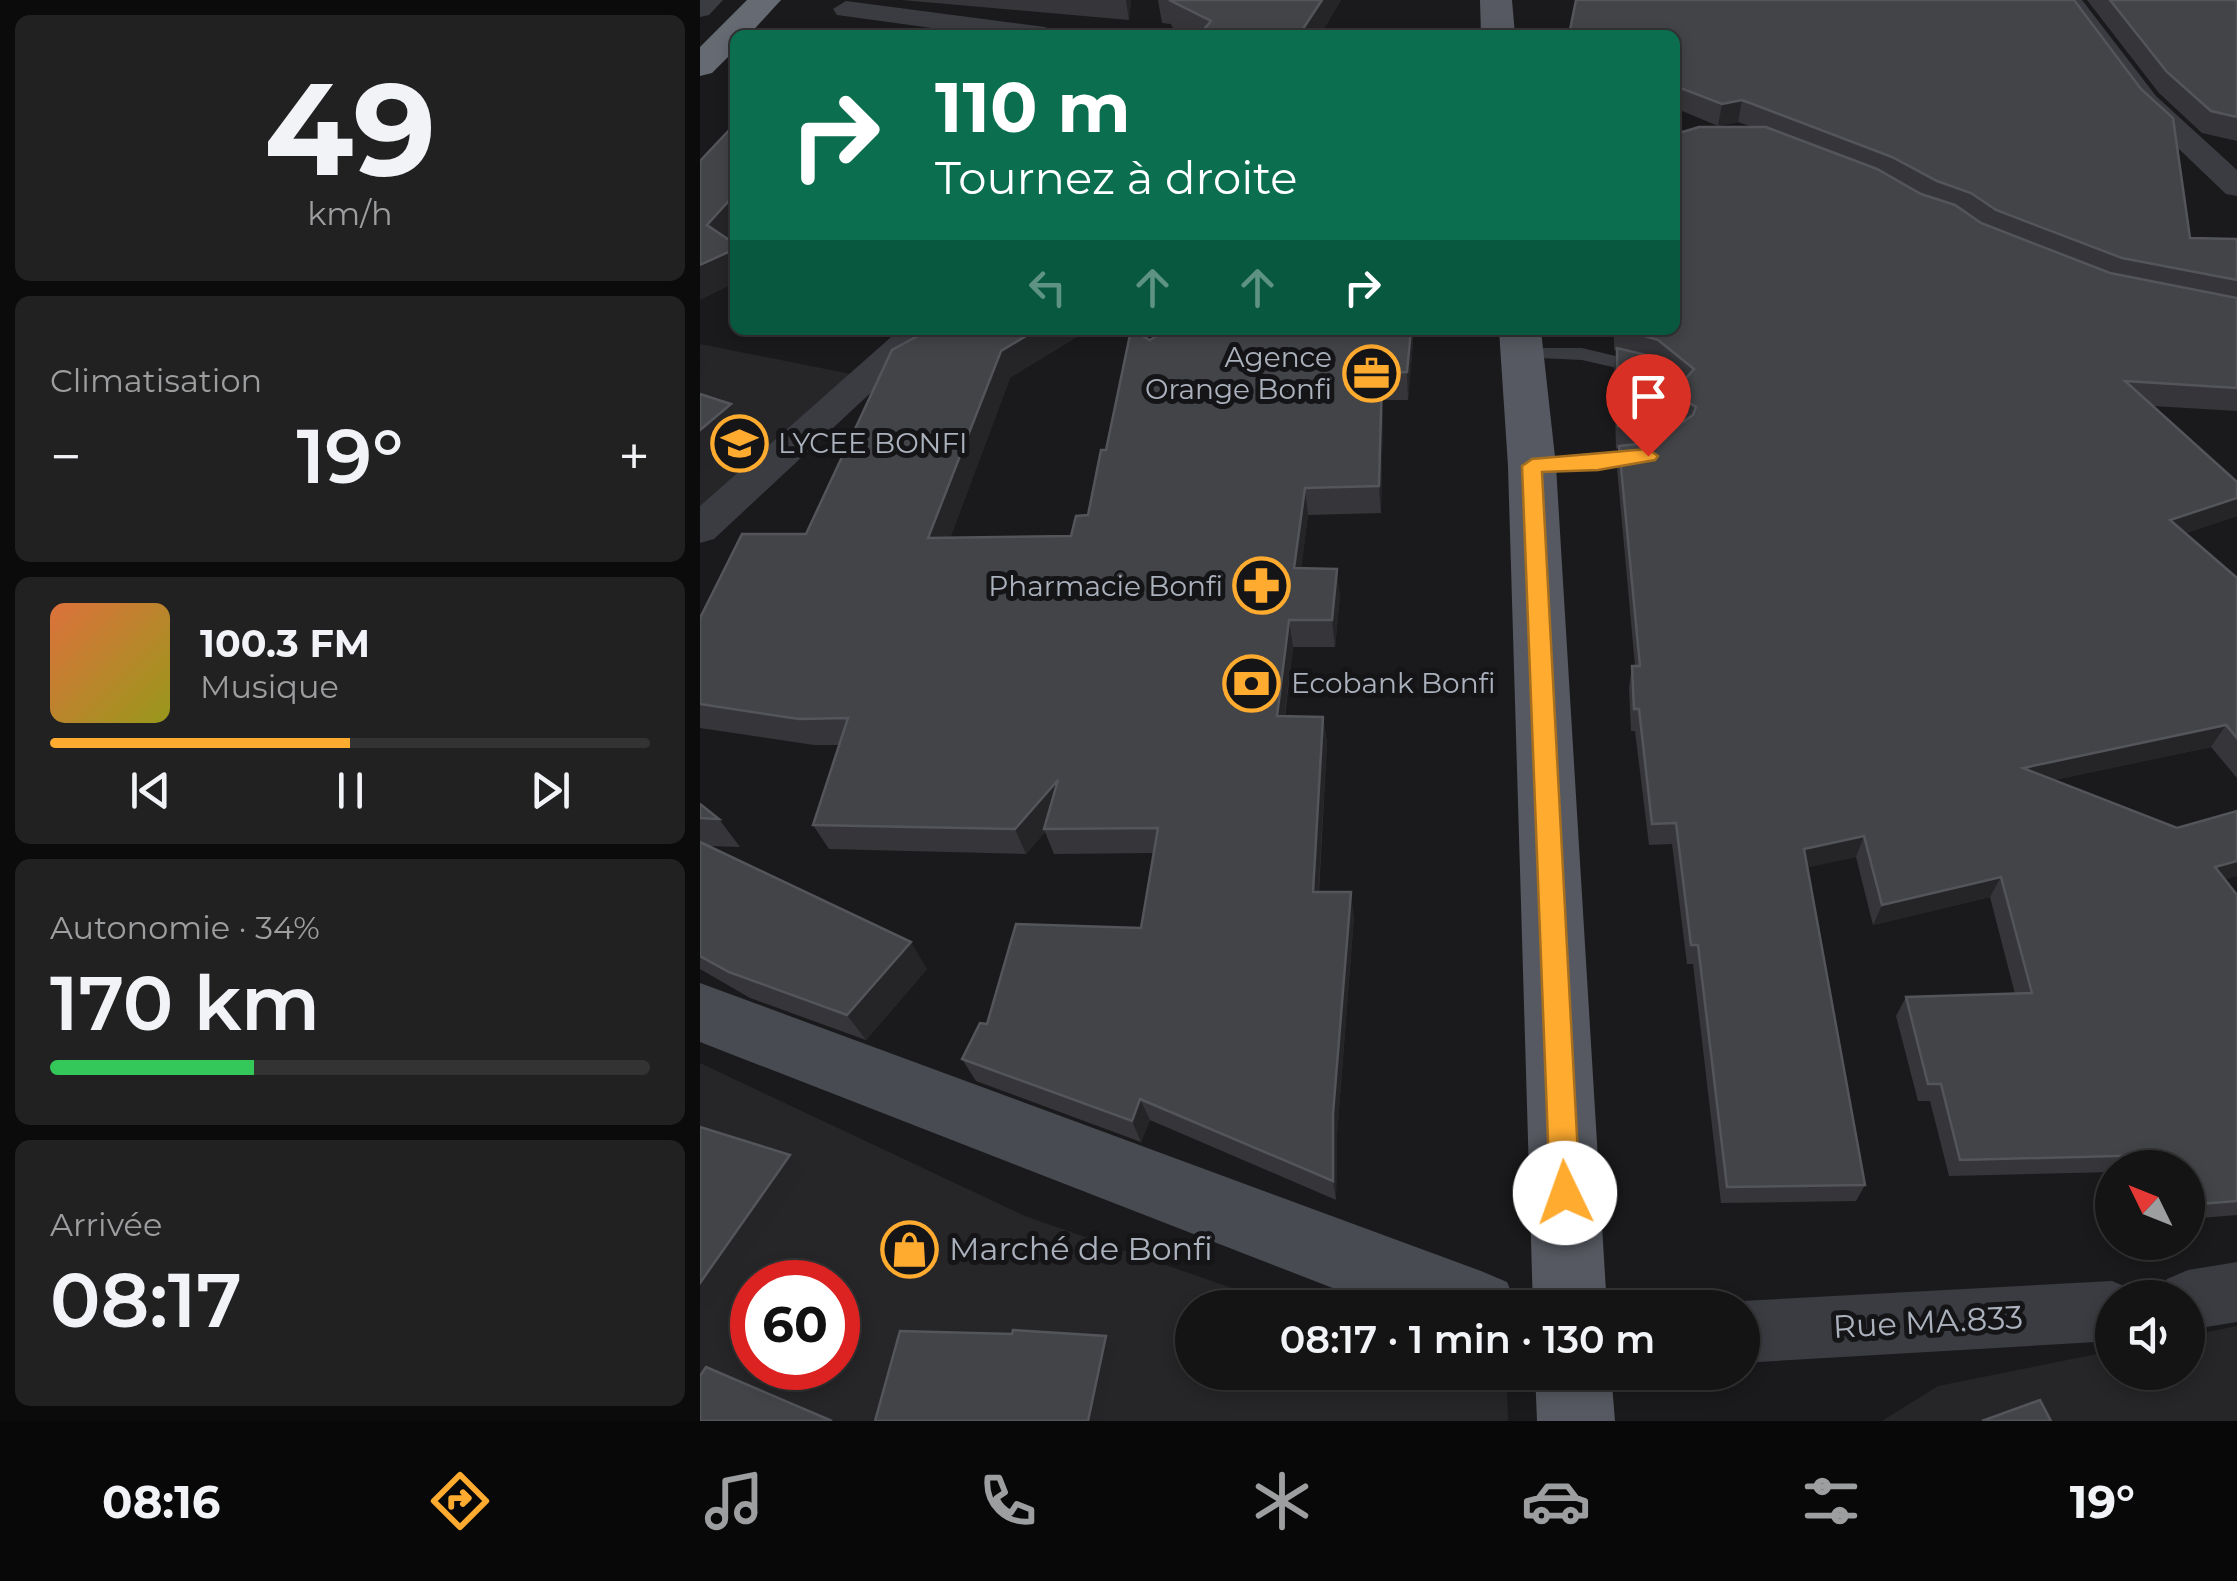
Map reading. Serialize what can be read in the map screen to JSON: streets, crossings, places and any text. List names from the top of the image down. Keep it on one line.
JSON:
{"streets":{"street":["Rue MA.833"]},"places":{"office":["Agence Orange Bonfi"],"school or university":["LYCEE BONFI"],"pharmacy":["Pharmacie Bonfi"],"bank":["Ecobank Bonfi"],"shop":["Marché de Bonfi"]},"north":"top left","page":{"tile":[["49","km/h"],"Climatisation",["Autonomie · 34%","170 km"],["Arrivée","08:17"]],"turn":["110 m","Tournez à droite"],"heat":["−","19°","+"],"song":["100.3 FM","Musique"],"limit":"60","trip":"08:17 · 1 min · 130 m","tabs":["08:16","19°"]}}
